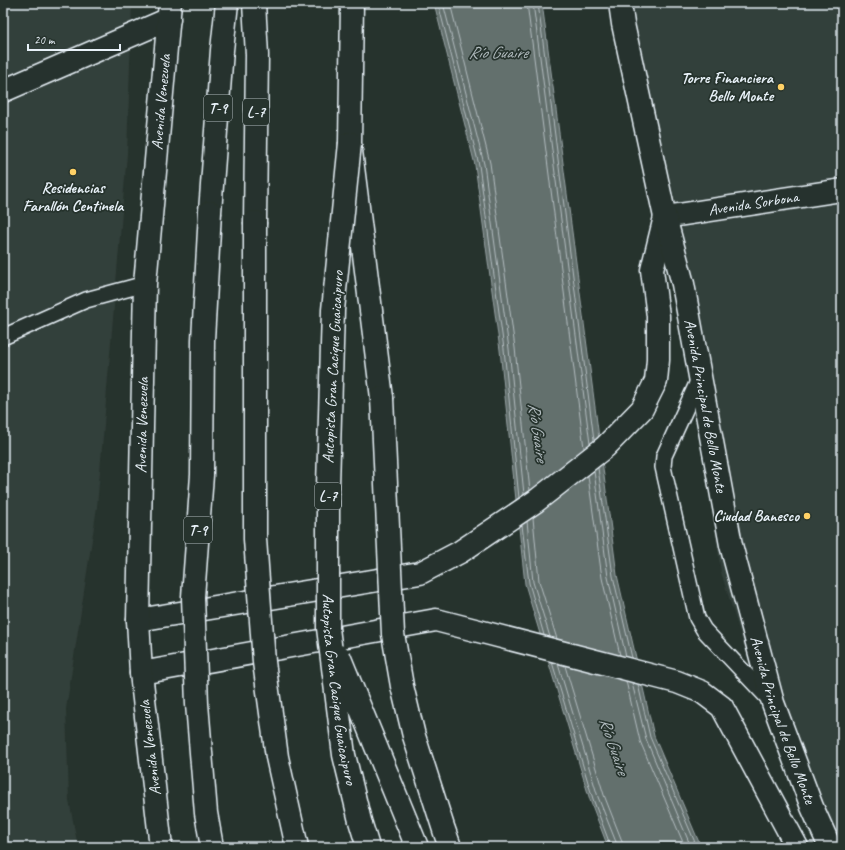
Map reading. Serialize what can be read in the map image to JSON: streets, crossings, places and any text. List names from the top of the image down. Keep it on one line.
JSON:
{"streets":{"main road":["Avenida Venezuela","T-9","L-7","Avenida Sorbona","Autopista Gran Cacique Guaicaipuro","Avenida Principal de Bello Monte"]},"crossings":[["Avenida Sorbona","Avenida Principal de Bello Monte"]],"water":["Río Guaire"],"places":["Torre Financiera Bello Monte","Residencias Farallón Centinela","Ciudad Banesco"],"scale_bar":"20 m"}
